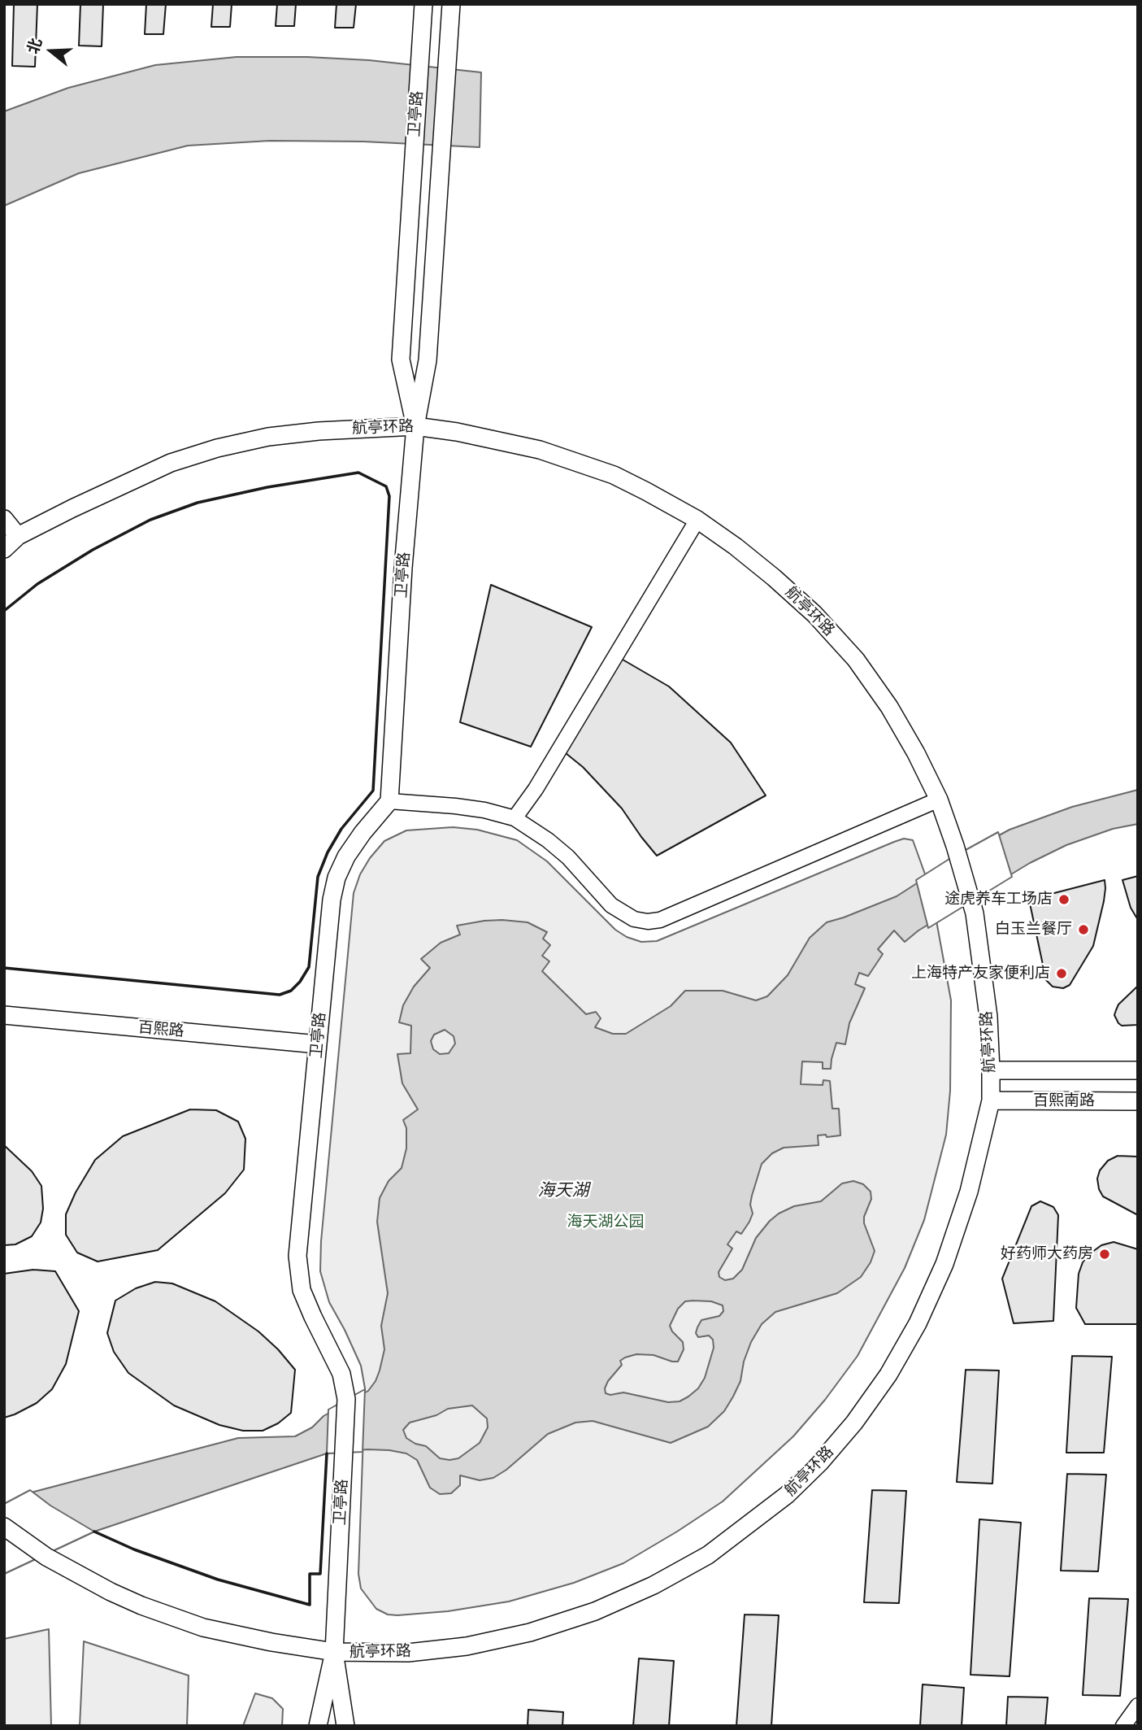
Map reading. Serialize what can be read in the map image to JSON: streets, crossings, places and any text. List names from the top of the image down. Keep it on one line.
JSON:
{"streets":{"street":["卫亭路","航亭环路","百熙路","百熙南路"]},"crossings":[["卫亭路","航亭环路"],["卫亭路","百熙路"],["航亭环路","百熙南路"]],"water":["海天湖"],"parks":["海天湖公园"],"places":["途虎养车工场店","白玉兰餐厅","上海特产友家便利店","好药师大药房"],"north":"left"}
